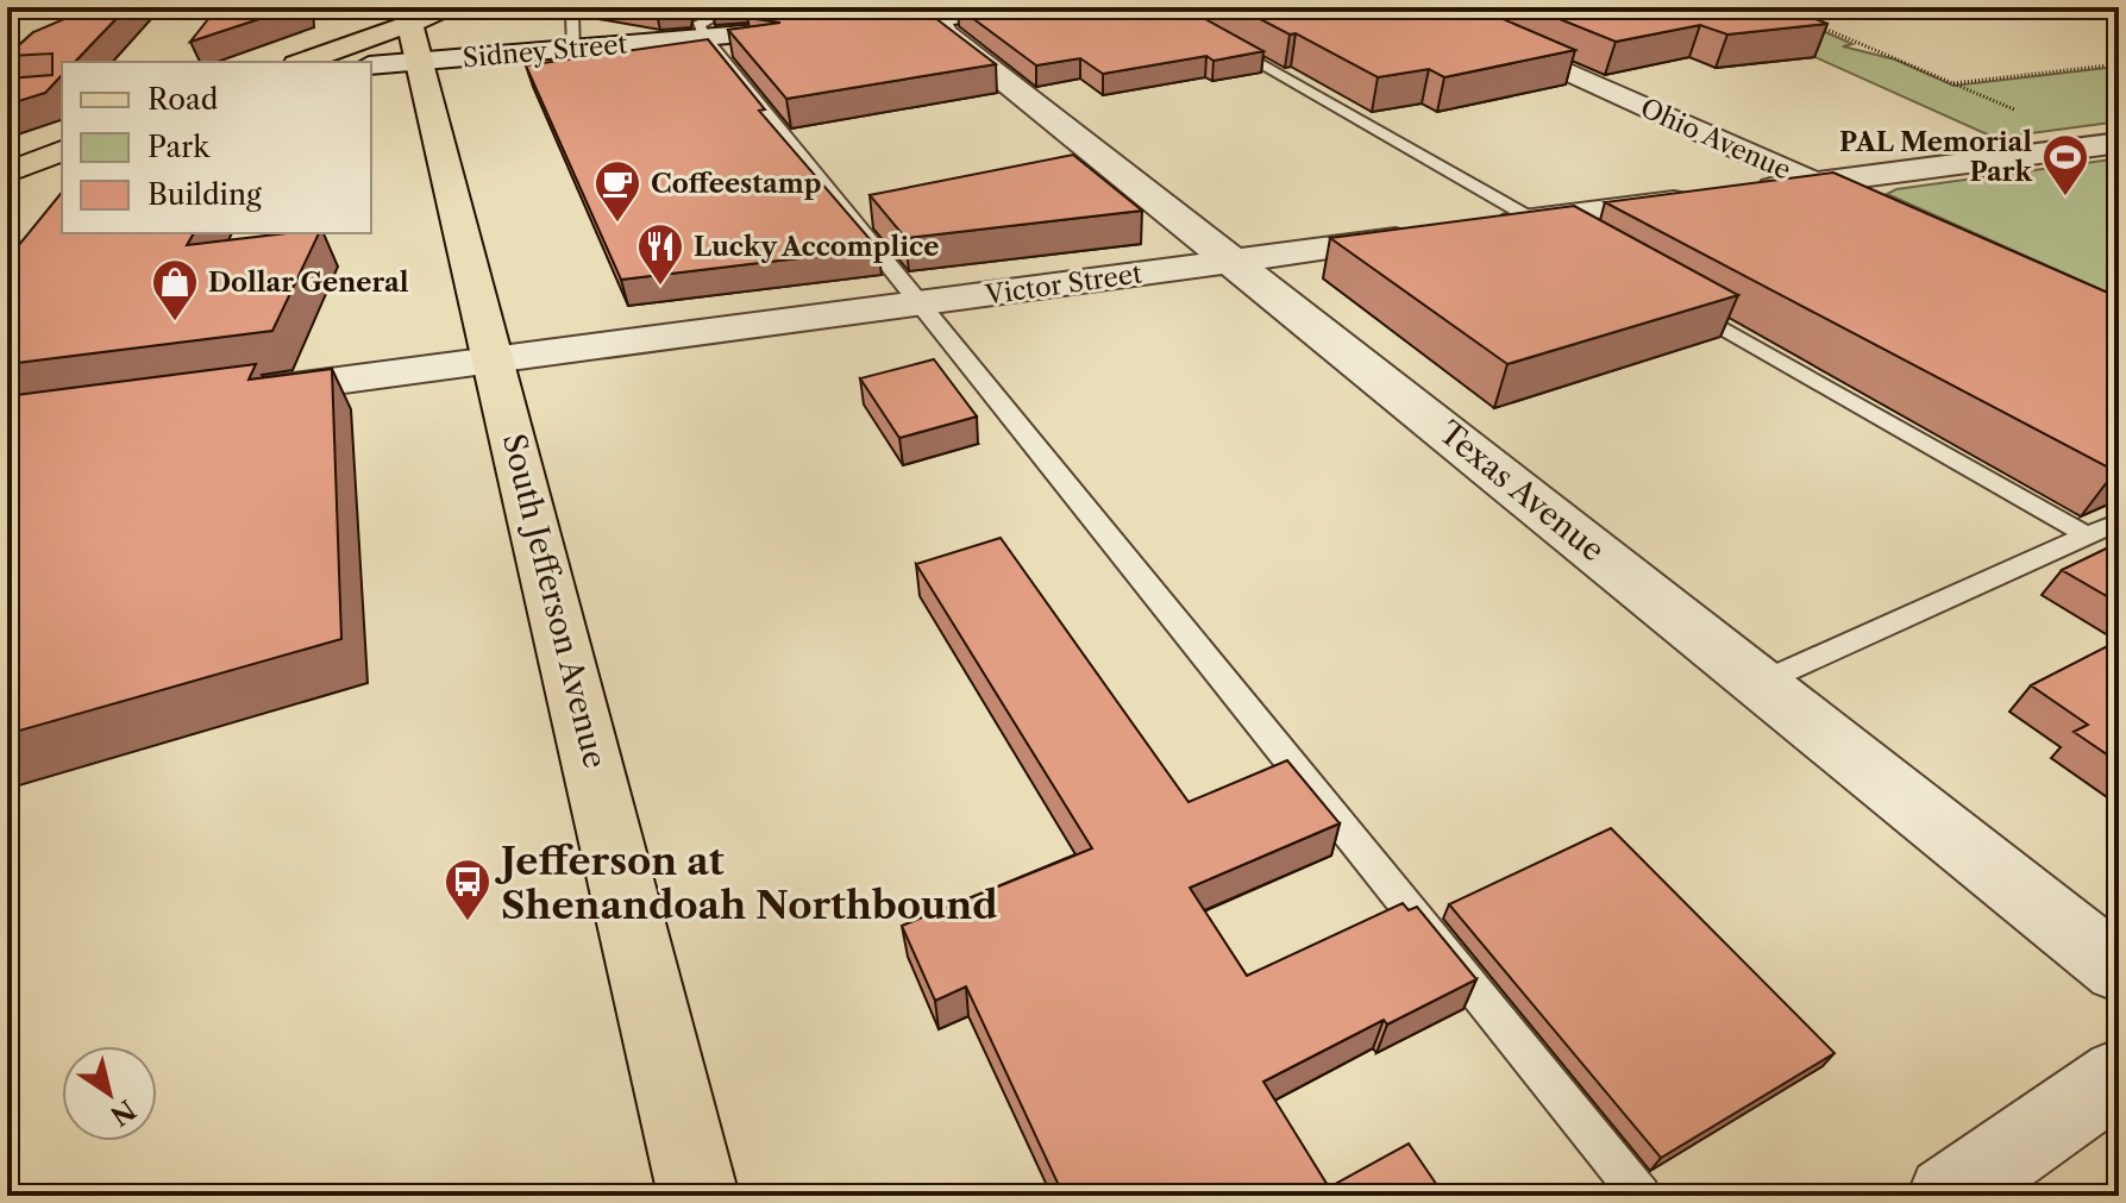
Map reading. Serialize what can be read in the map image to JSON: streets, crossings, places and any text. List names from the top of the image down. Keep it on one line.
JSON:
{"streets":{"main road":["South Jefferson Avenue"],"street":["Sidney Street","Ohio Avenue","Victor Street","Texas Avenue"]},"crossings":[["Sidney Street","Texas Avenue"],["Sidney Street","South Jefferson Avenue"],["Victor Street","Texas Avenue"],["Victor Street","South Jefferson Avenue"]],"places":{"sports":["PAL Memorial Park"],"cafe":["Coffeestamp"],"restaurant":["Lucky Accomplice"],"shop":["Dollar General"],"bus stop":["Jefferson at Shenandoah Northbound"]},"legend":["Road","Park","Building"],"north":"bottom right"}
